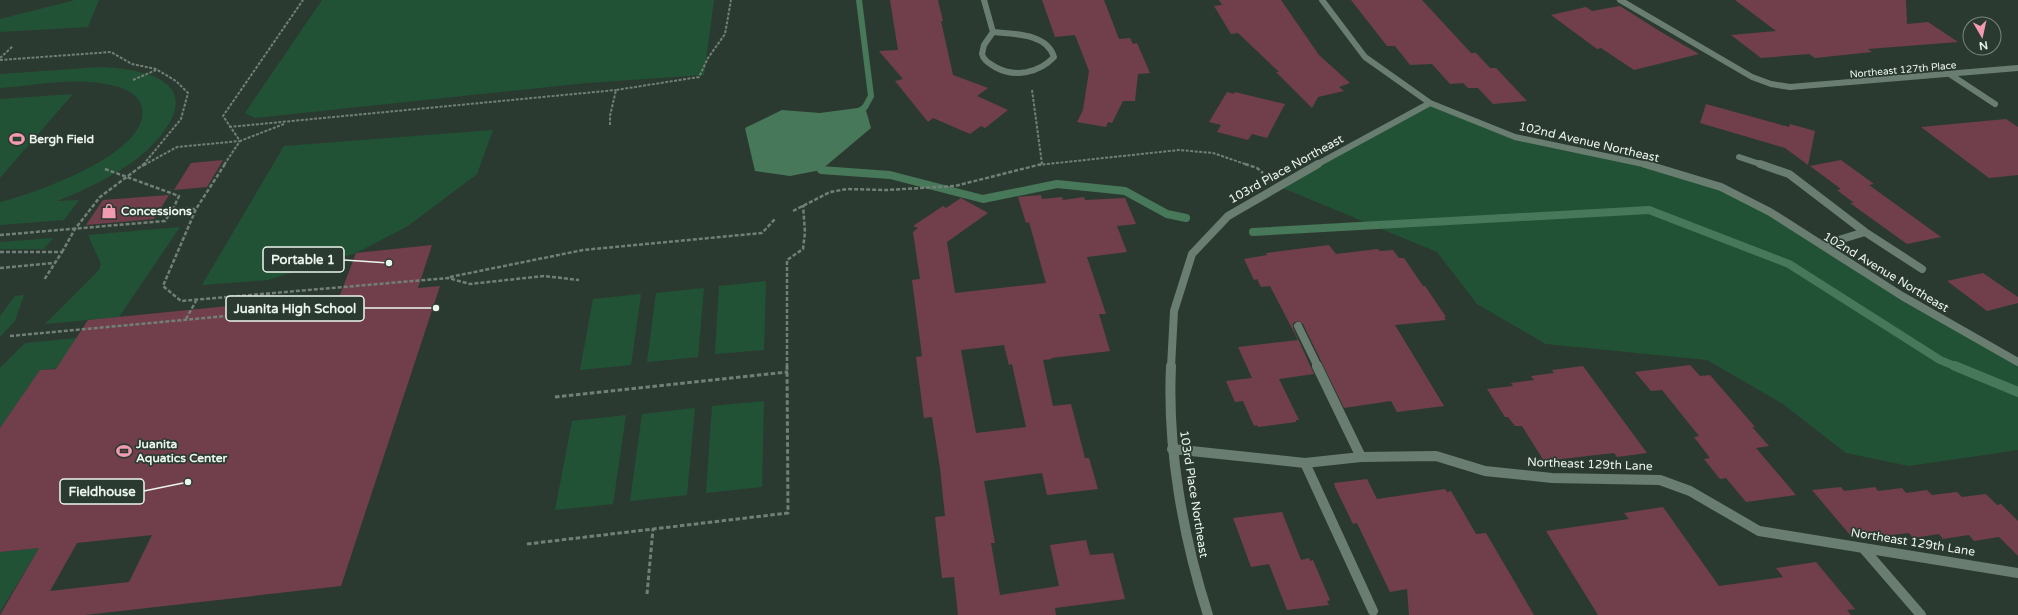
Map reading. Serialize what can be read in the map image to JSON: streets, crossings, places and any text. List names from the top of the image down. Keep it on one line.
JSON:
{"streets":{"street":["Northeast 127th Place","102nd Avenue Northeast","103rd Place Northeast","Northeast 129th Lane"]},"crossings":[["102nd Avenue Northeast","103rd Place Northeast"],["103rd Place Northeast","Northeast 129th Lane"]],"places":{"sports":["Bergh Field","Juanita Aquatics Center"],"shop":["Concessions"],"other":["Portable 1","Juanita High School","Fieldhouse"]},"north":"bottom"}
